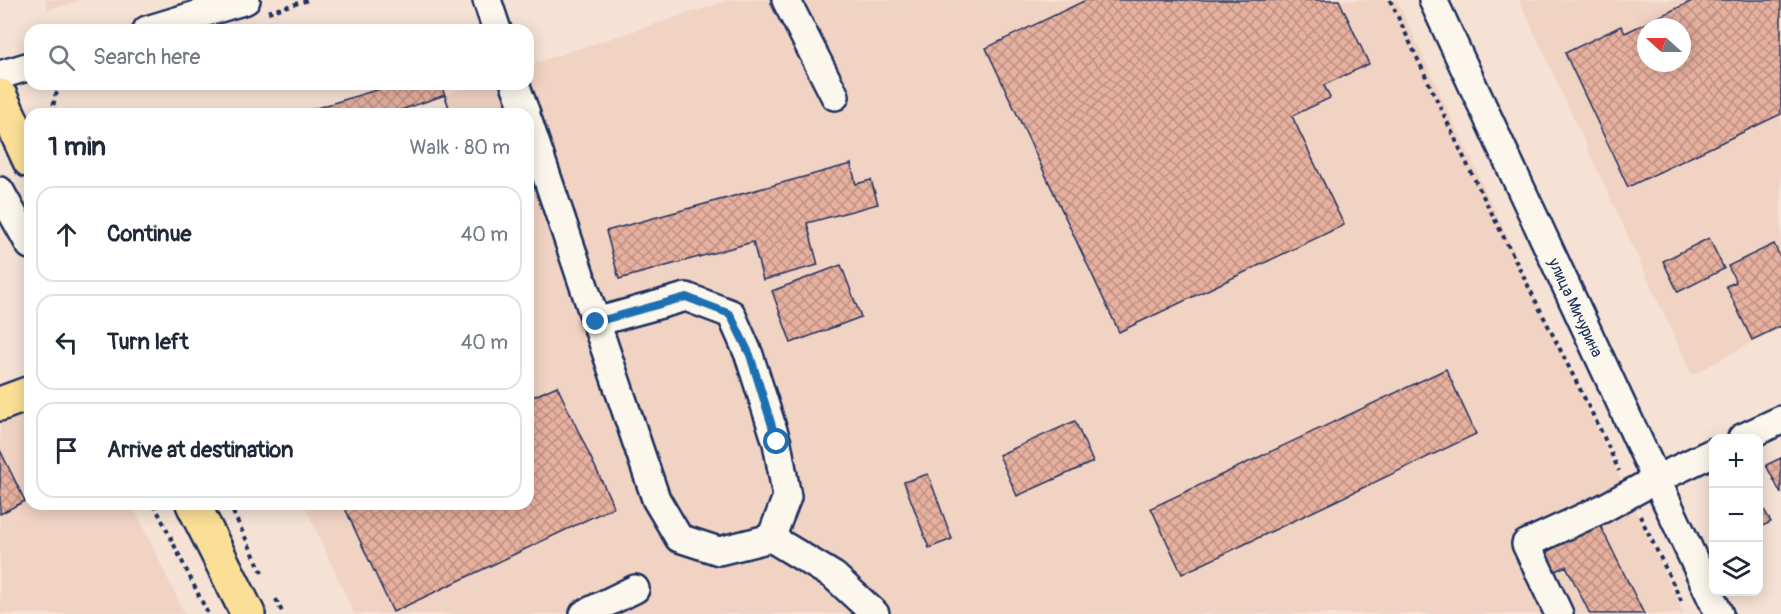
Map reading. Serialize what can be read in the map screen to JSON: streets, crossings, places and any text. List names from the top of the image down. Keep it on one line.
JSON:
{"streets":{"street":["улица Мичурина"]},"north":"left","page":{"search":"Search here","heading":["1 min","Walk · 80 m"],"list":[["Continue","40 m"],["Turn left","40 m"],"Arrive at destination"],"map_buttons":["+","−"]}}
